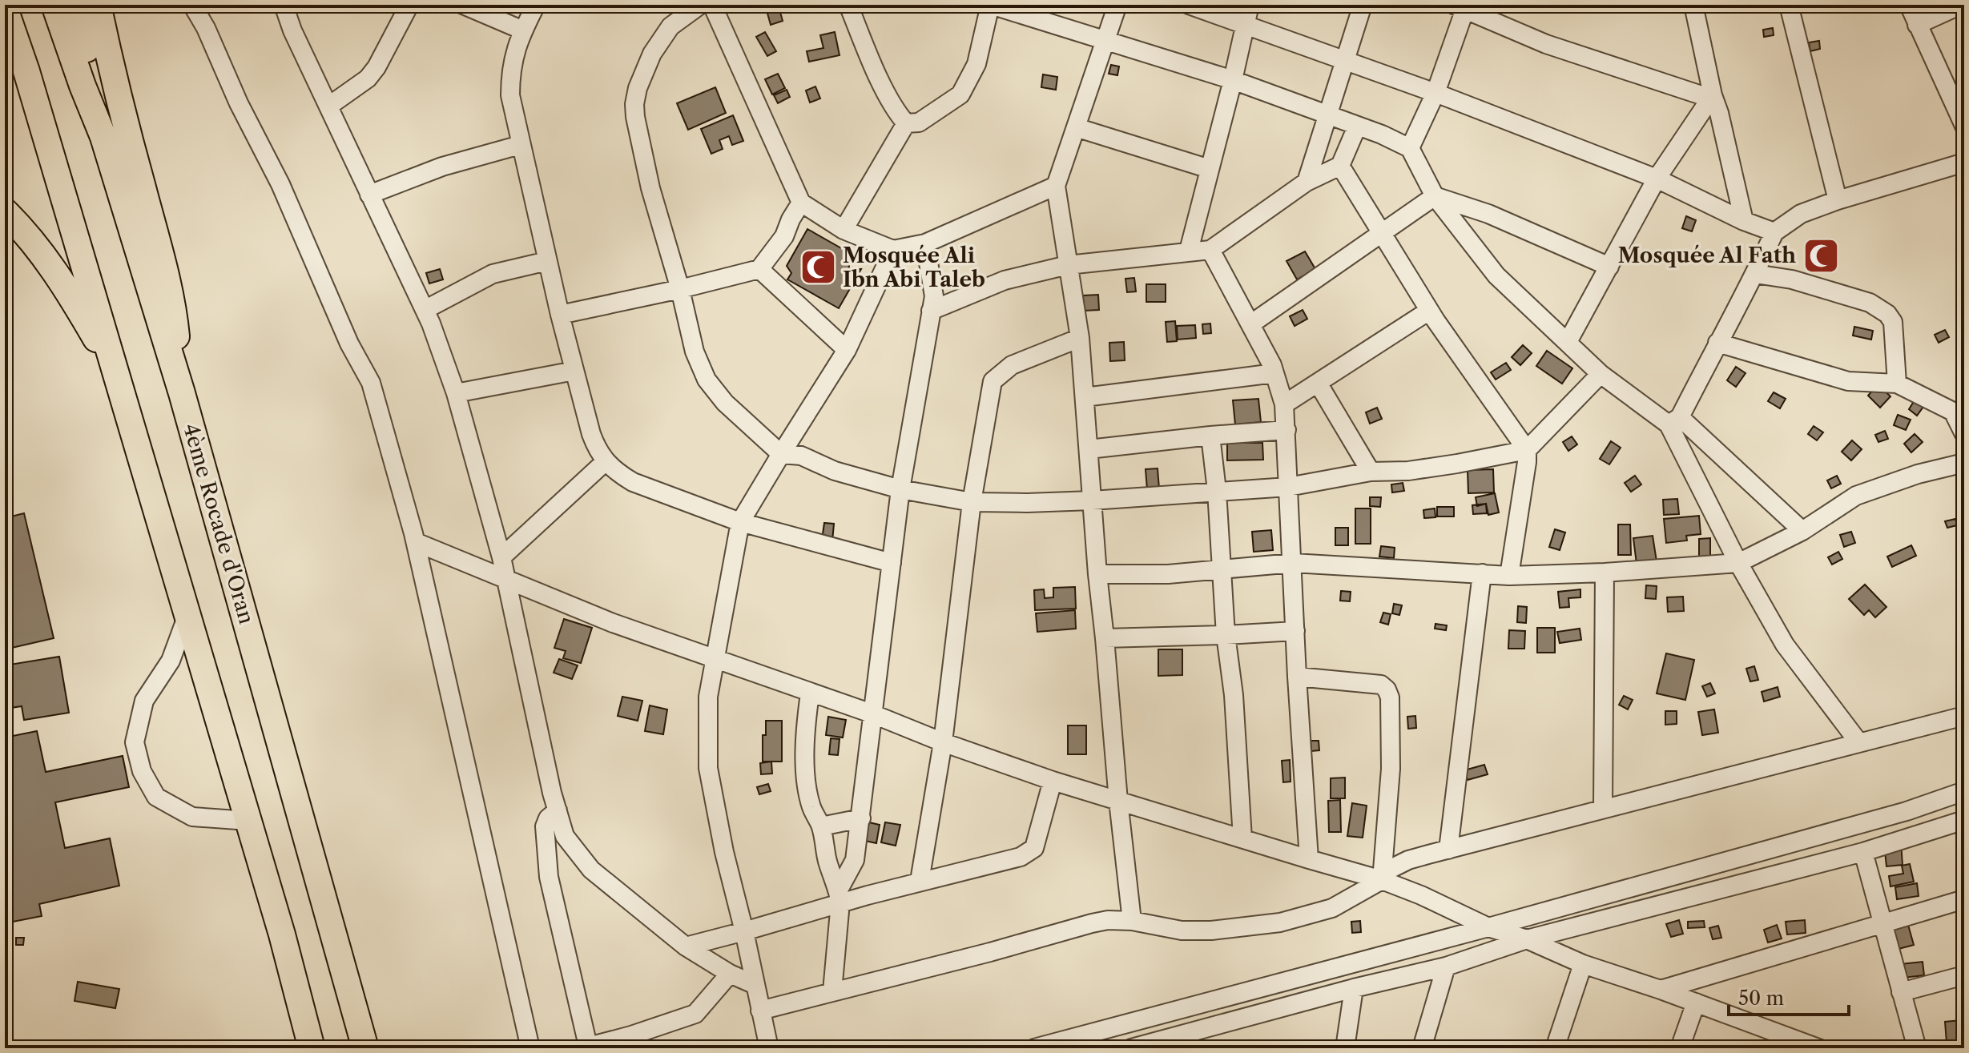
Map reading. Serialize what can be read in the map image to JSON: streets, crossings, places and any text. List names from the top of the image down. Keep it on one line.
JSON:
{"streets":{"highway":["4ème Rocade d'Oran"]},"places":{"mosque":["Mosquée Al Fath","Mosquée Ali Ibn Abi Taleb"]},"scale_bar":"50 m"}
